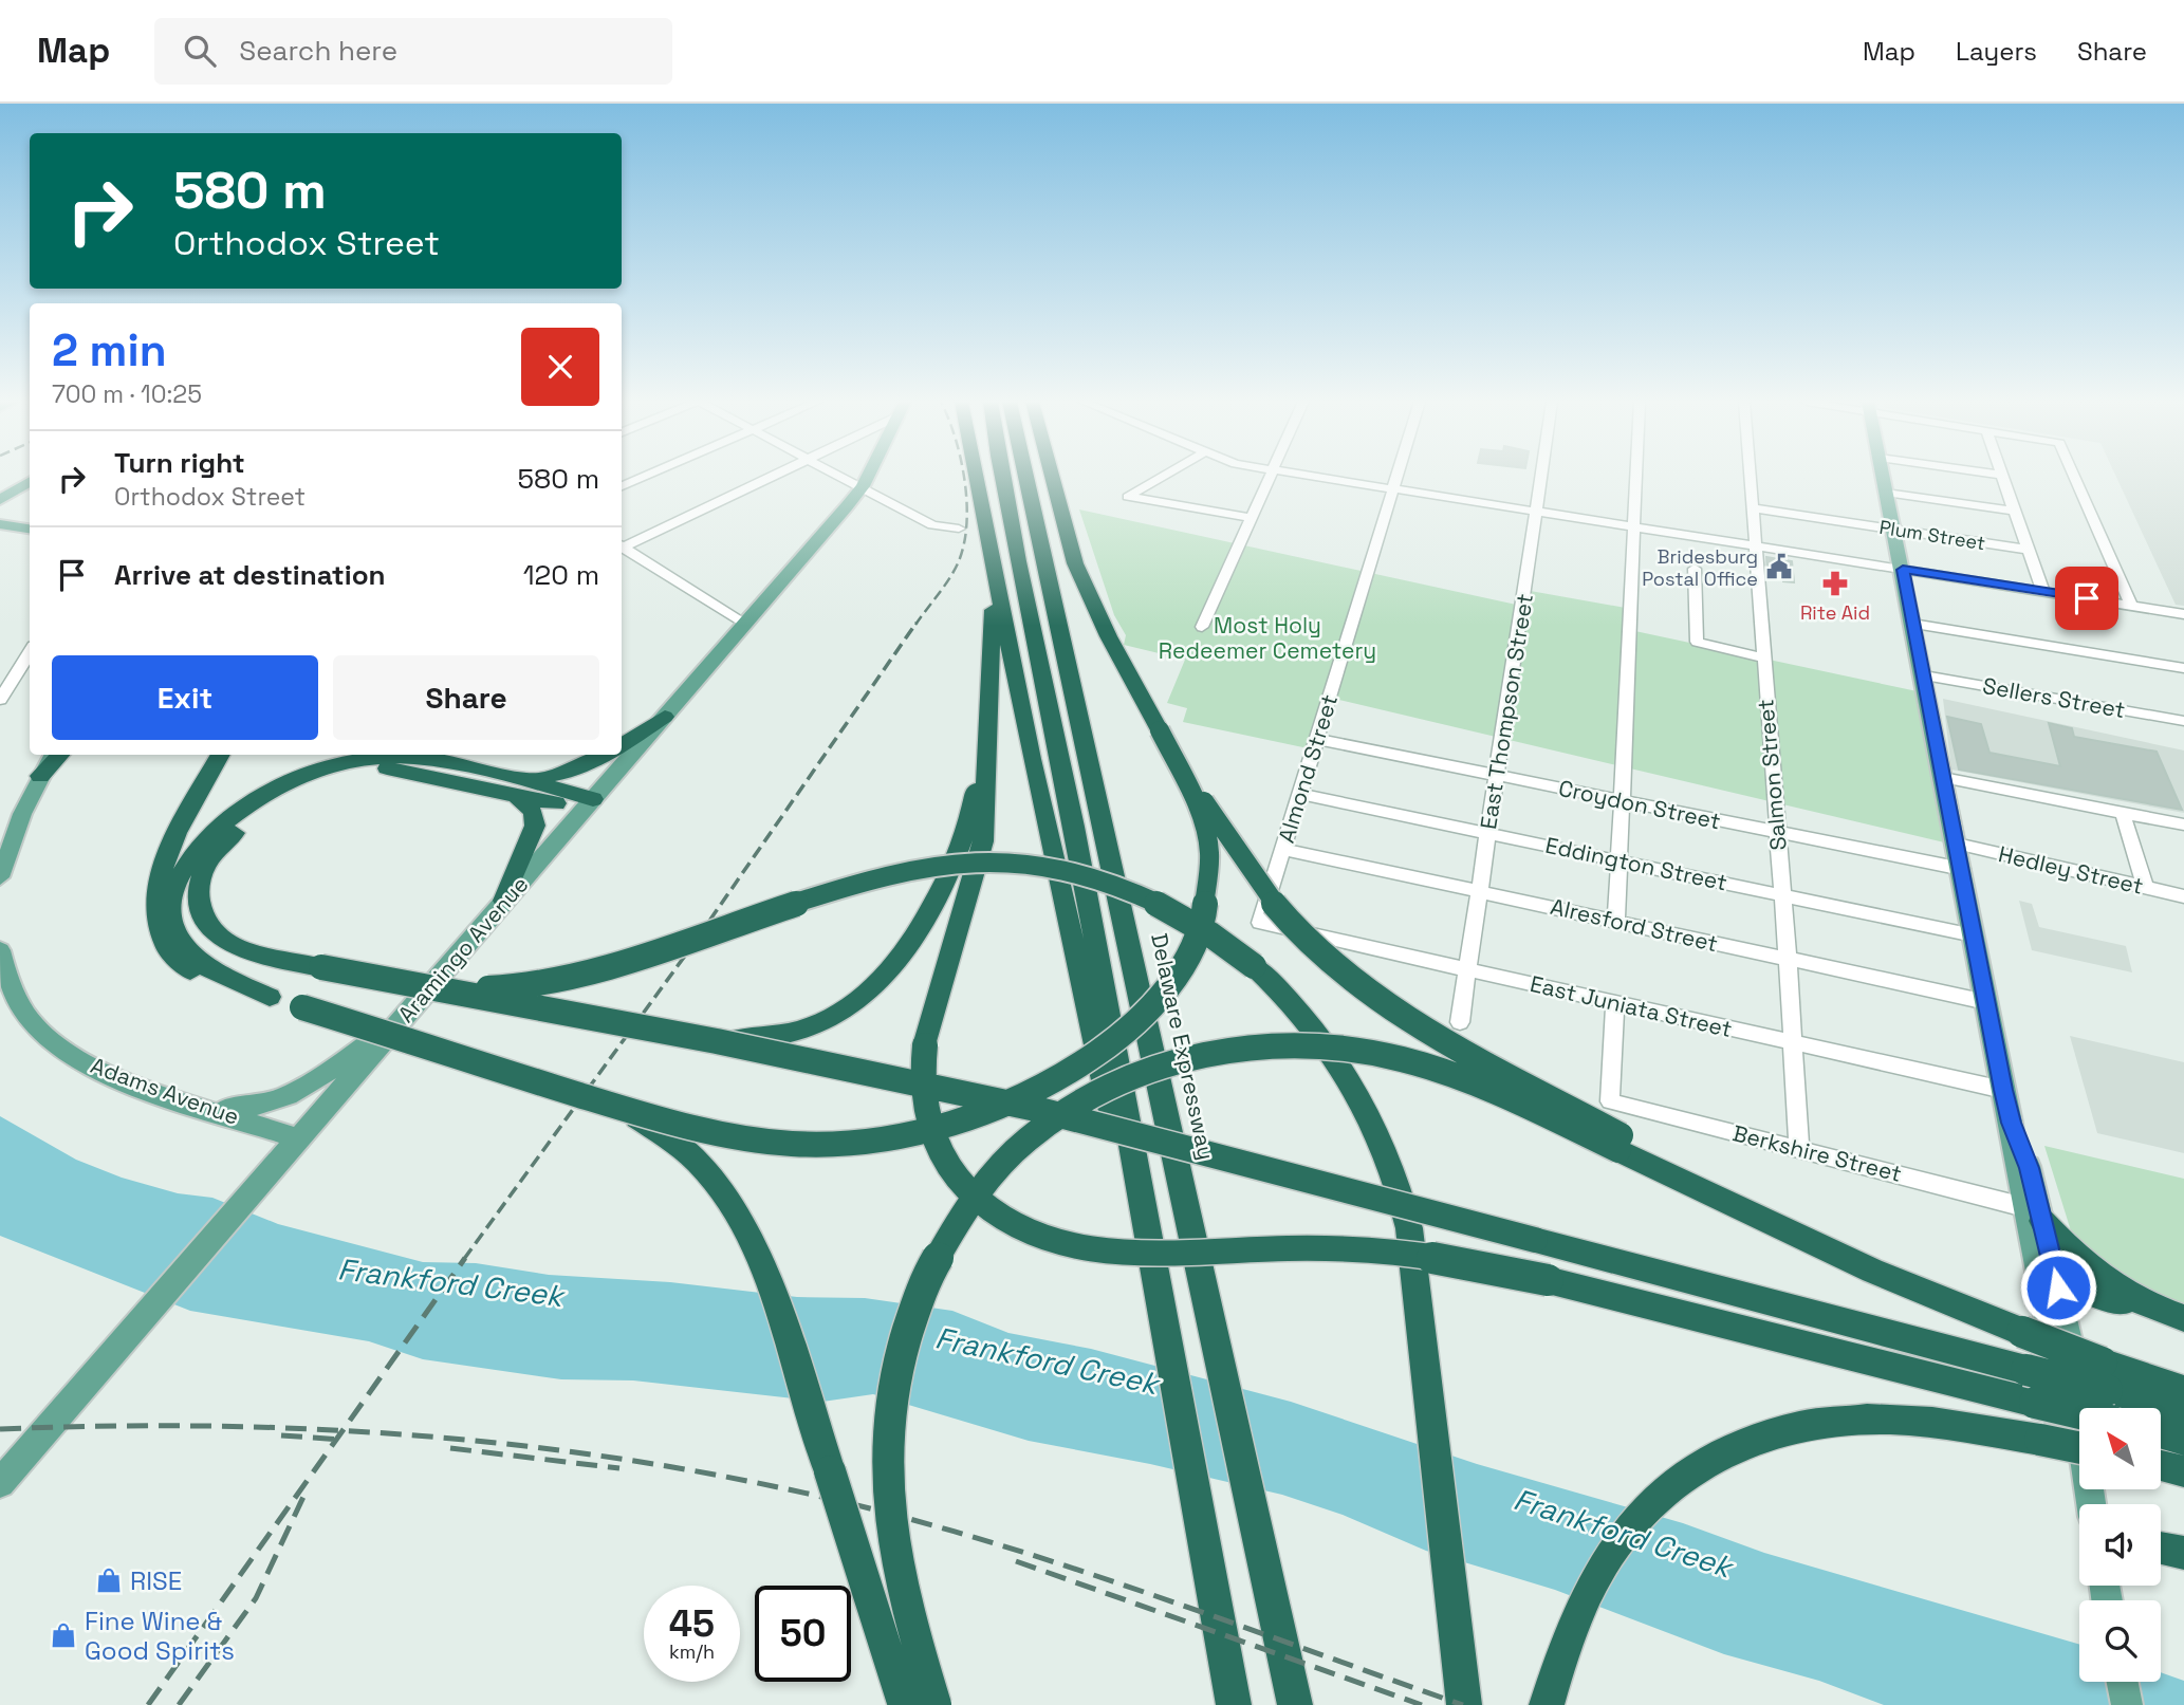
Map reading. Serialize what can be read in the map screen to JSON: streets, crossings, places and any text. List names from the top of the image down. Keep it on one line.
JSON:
{"streets":{"highway":["Delaware Expressway"],"main road":["Aramingo Avenue","Adams Avenue"],"street":["Plum Street","Sellers Street","East Thompson Street","Almond Street","Salmon Street","Croydon Street","Eddington Street","Hedley Street","Alresford Street","East Juniata Street","Berkshire Street"]},"crossings":[["Plum Street","Salmon Street"],["East Thompson Street","Croydon Street"],["East Thompson Street","Eddington Street"],["East Thompson Street","Alresford Street"],["East Thompson Street","East Juniata Street"],["Almond Street","Croydon Street"],["Almond Street","Eddington Street"],["Almond Street","Alresford Street"],["Almond Street","East Juniata Street"],["Salmon Street","Croydon Street"],["Salmon Street","Eddington Street"],["Salmon Street","Alresford Street"],["Salmon Street","East Juniata Street"],["Salmon Street","Berkshire Street"],["Aramingo Avenue","Adams Avenue"],["East Juniata Street","Berkshire Street"]],"water":["Frankford Creek"],"parks":["Most Holy Redeemer Cemetery"],"places":{"public building":["Bridesburg Postal Office"],"pharmacy":["Rite Aid"],"shop":["RISE","Fine Wine & Good Spirits"]},"north":"top left","page":{"header":"Map","search":"Search here","nav":["Map","Layers","Share"],"turn":["580 m","Orthodox Street"],"heading":["2 min","700 m · 10:25"],"list":[{"name":"Turn right","note":"Orthodox Street","value":"580 m"},{"name":"Arrive at destination","value":"120 m"}],"buttons":["Exit","Share"],"speed":"45 km/h","limit":"50"}}
